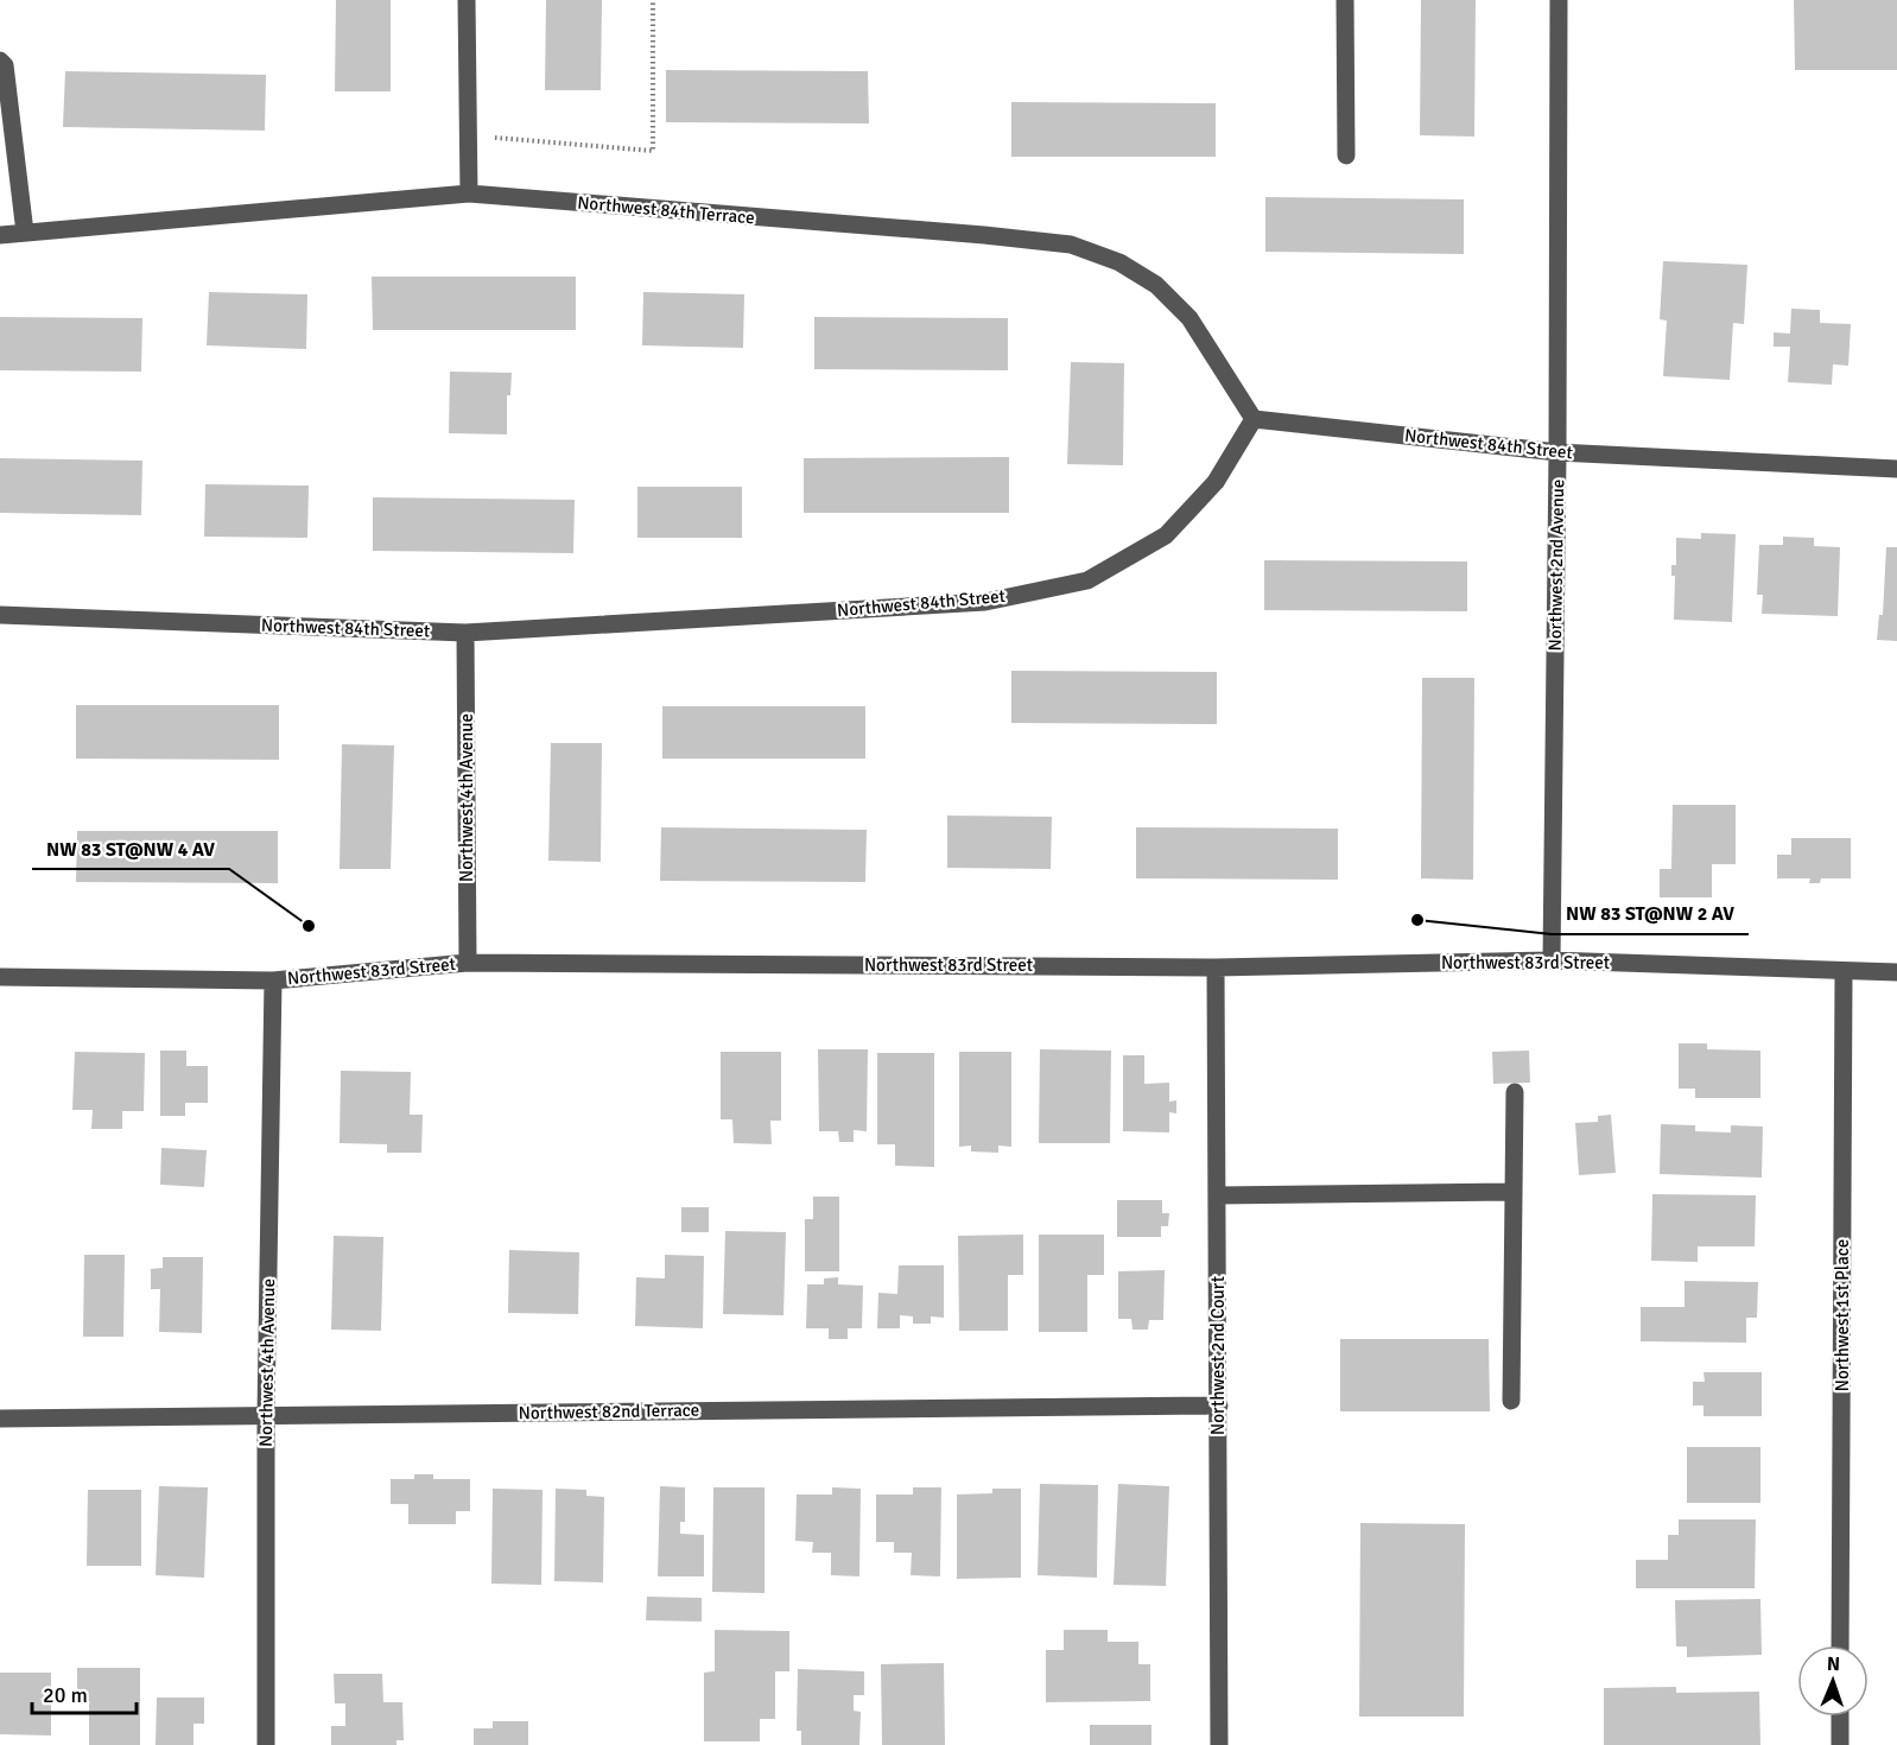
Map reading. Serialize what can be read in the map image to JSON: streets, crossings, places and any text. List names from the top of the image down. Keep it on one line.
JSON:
{"streets":{"street":["Northwest 84th Terrace","Northwest 84th Street","Northwest 2nd Avenue","Northwest 4th Avenue","Northwest 83rd Street","Northwest 1st Place","Northwest 2nd Court","Northwest 82nd Terrace"]},"crossings":[["Northwest 84th Terrace","Northwest 84th Street"],["Northwest 84th Street","Northwest 2nd Avenue"],["Northwest 84th Street","Northwest 4th Avenue"],["Northwest 2nd Avenue","Northwest 83rd Street"],["Northwest 4th Avenue","Northwest 83rd Street"],["Northwest 4th Avenue","Northwest 82nd Terrace"],["Northwest 83rd Street","Northwest 1st Place"],["Northwest 83rd Street","Northwest 2nd Court"],["Northwest 2nd Court","Northwest 82nd Terrace"]],"places":["NW 83 ST@NW 2 AV","NW 83 ST@NW 4 AV"],"scale_bar":"20 m","north":"top"}
